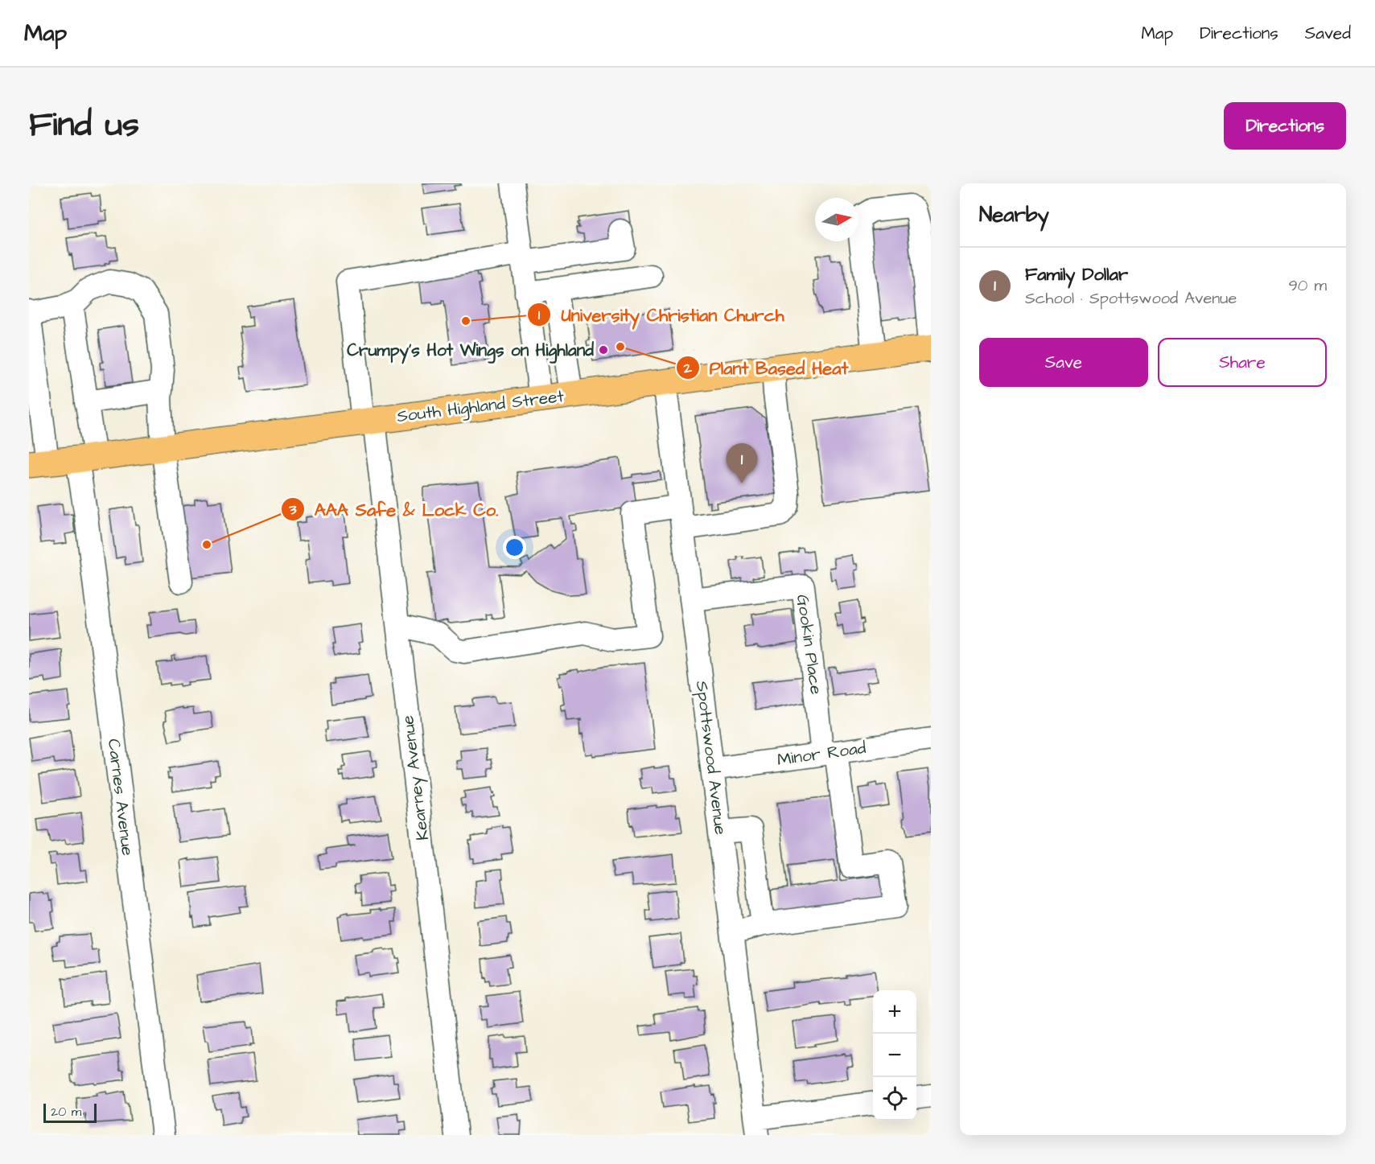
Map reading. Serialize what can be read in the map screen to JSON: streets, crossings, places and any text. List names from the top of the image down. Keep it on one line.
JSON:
{"streets":{"main road":["South Highland Street"],"street":["Gookin Place","Minor Road","Spottswood Avenue","Kearney Avenue","Carnes Avenue"]},"crossings":[["South Highland Street","Spottswood Avenue"],["South Highland Street","Kearney Avenue"],["South Highland Street","Carnes Avenue"],["Gookin Place","Minor Road"],["Gookin Place","Spottswood Avenue"],["Minor Road","Spottswood Avenue"]],"places":["University Christian Church","Plant Based Heat","Crumpy's Hot Wings on Highland","AAA Safe & Lock Co."],"scale_bar":"20 m","north":"right","page":{"header":"Map","nav":["Map","Directions","Saved"],"title":"Find us","buttons":["Directions",["Save","Share"]],"heading":"Nearby","list":[{"mark":"1","name":"Family Dollar","note":"School · Spottswood Avenue","value":"90 m"}],"pins":"1","map_buttons":["+","−"],"scale":"20 m"}}
